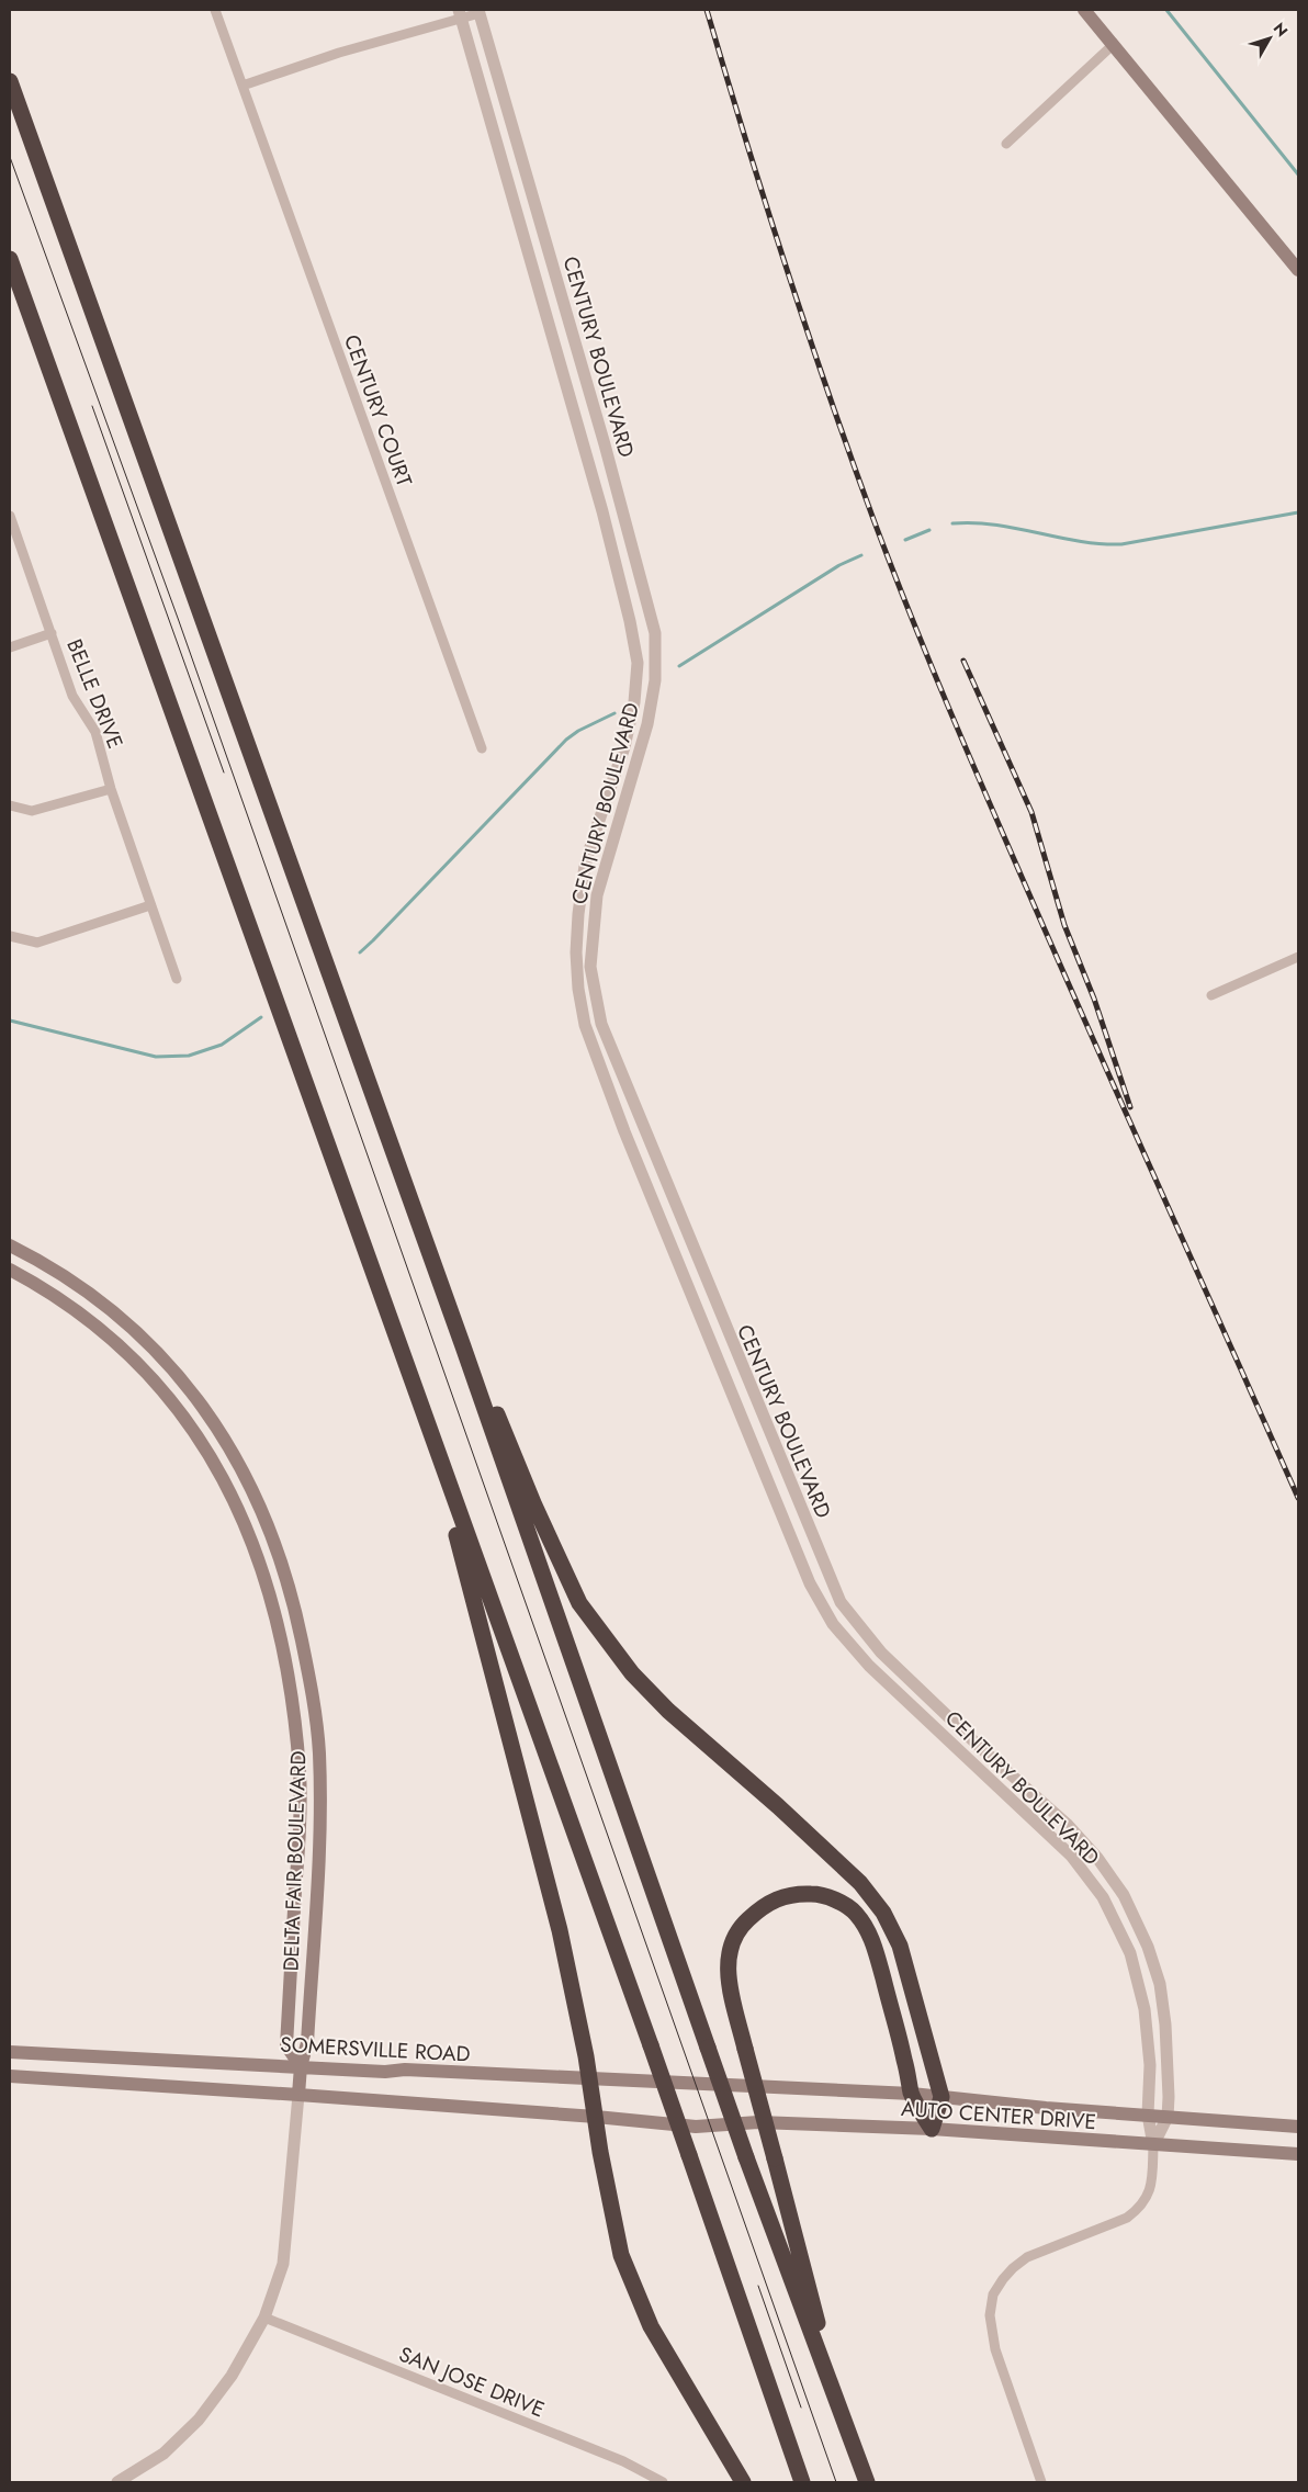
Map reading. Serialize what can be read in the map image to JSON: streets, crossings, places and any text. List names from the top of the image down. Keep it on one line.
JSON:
{"streets":{"main road":["DELTA FAIR BOULEVARD","SOMERSVILLE ROAD","AUTO CENTER DRIVE"],"street":["CENTURY BOULEVARD","CENTURY COURT","BELLE DRIVE","SAN JOSE DRIVE"]},"crossings":[["CENTURY BOULEVARD","AUTO CENTER DRIVE"],["DELTA FAIR BOULEVARD","SOMERSVILLE ROAD"],["DELTA FAIR BOULEVARD","SAN JOSE DRIVE"],["SOMERSVILLE ROAD","AUTO CENTER DRIVE"]],"north":"top right"}
